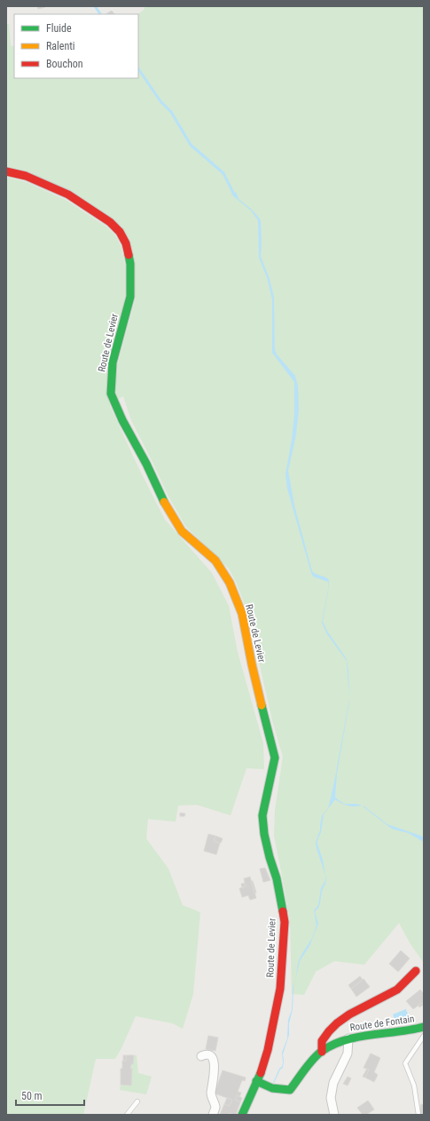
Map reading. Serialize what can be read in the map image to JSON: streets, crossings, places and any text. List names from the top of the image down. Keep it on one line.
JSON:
{"streets":{"street":["Route de Levier","Route de Fontain"]},"crossings":[["Route de Levier","Route de Fontain"]],"legend":["Fluide","Ralenti","Bouchon"],"scale_bar":"50 m"}
